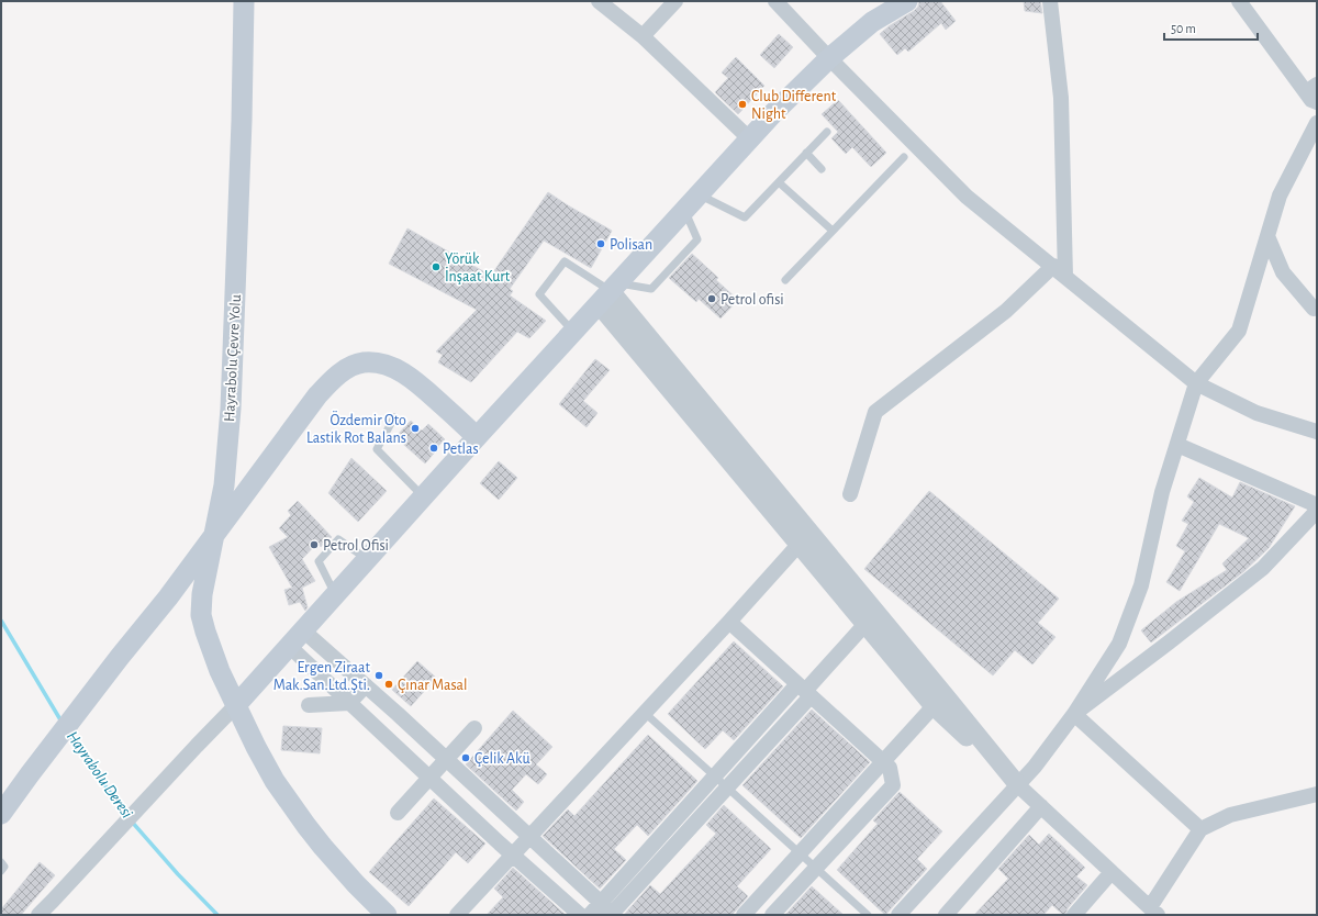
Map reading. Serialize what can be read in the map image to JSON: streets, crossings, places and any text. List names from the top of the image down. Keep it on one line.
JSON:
{"streets":{"main road":["Hayrabolu Çevre Yolu"]},"water":["Hayrabolu Deresi"],"places":["Club Different Night","Polisan","Yörük İnşaat Kurt","Petrol ofisi","Özdemir Oto Lastik Rot Balans","Petlas","Petrol Ofisi","Ergen Ziraat Mak.San.Ltd.Şti.","Çınar Masal","Çelik Akü"],"scale_bar":"50 m"}
